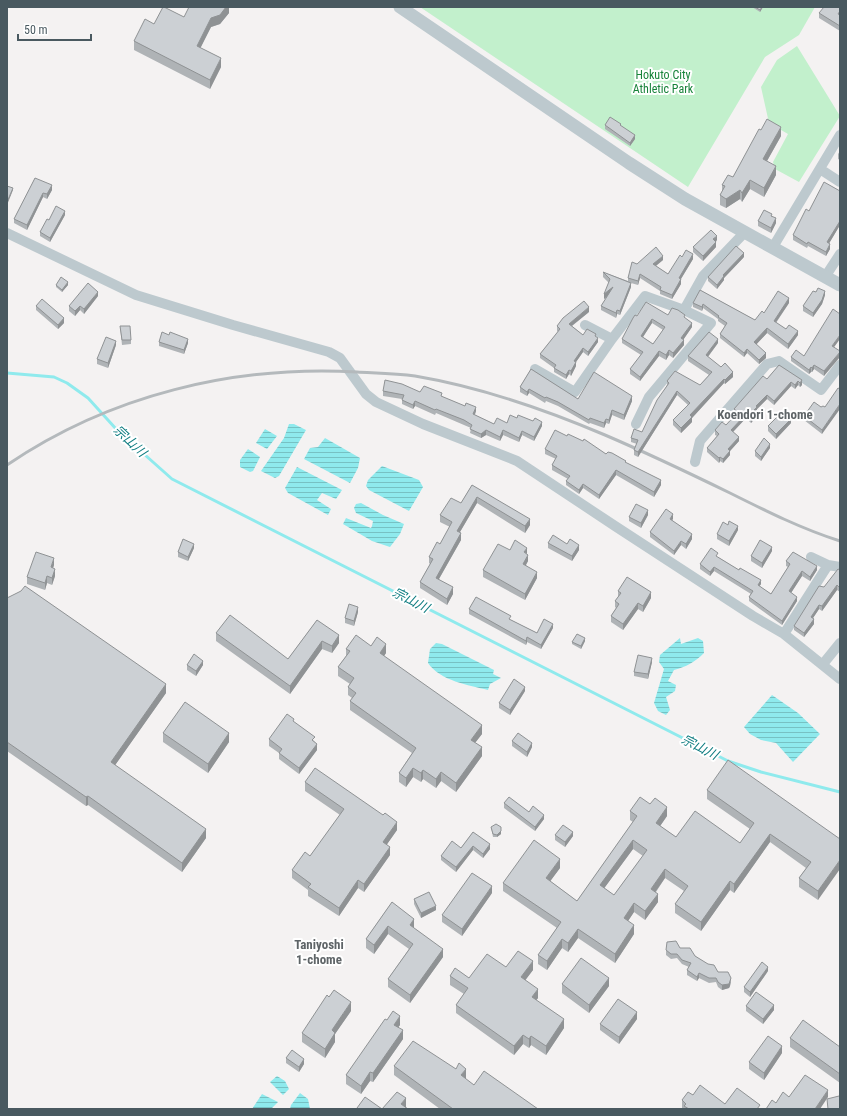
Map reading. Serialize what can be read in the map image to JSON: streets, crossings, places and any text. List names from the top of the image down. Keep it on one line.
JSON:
{"districts":["Koendori 1-chome","Taniyoshi 1-chome"],"water":["宗山川"],"parks":["Hokuto City Athletic Park"],"scale_bar":"50 m"}
